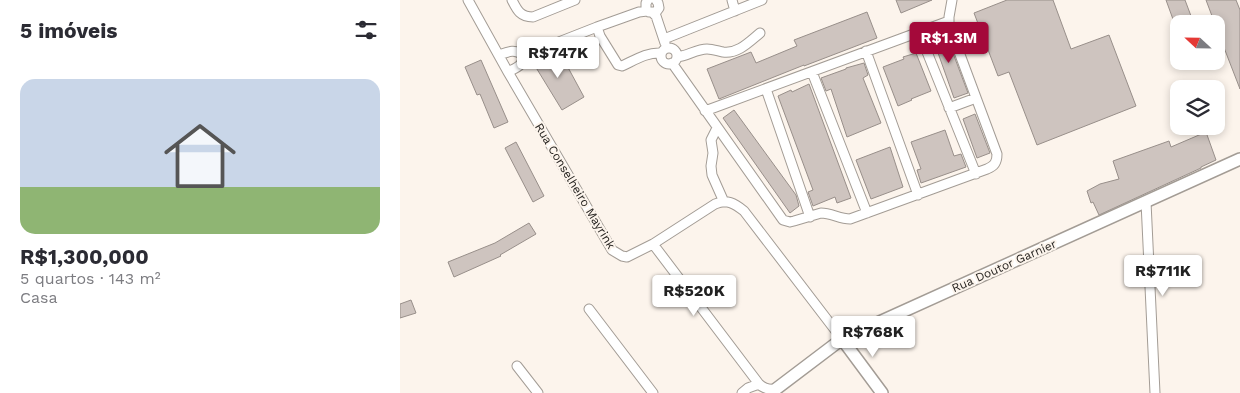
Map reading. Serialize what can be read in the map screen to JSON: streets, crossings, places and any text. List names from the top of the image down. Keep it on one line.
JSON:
{"streets":{"main road":["Rua Doutor Garnier"],"street":["Rua Conselheiro Mayrink"]},"north":"left","page":{"heading":"5 imóveis","price":["R$1.3M","R$747K","R$711K","R$520K","R$768K"],"list":[{"name":"R$1,300,000","note":"5 quartos · 143 m² · Casa"}]}}
